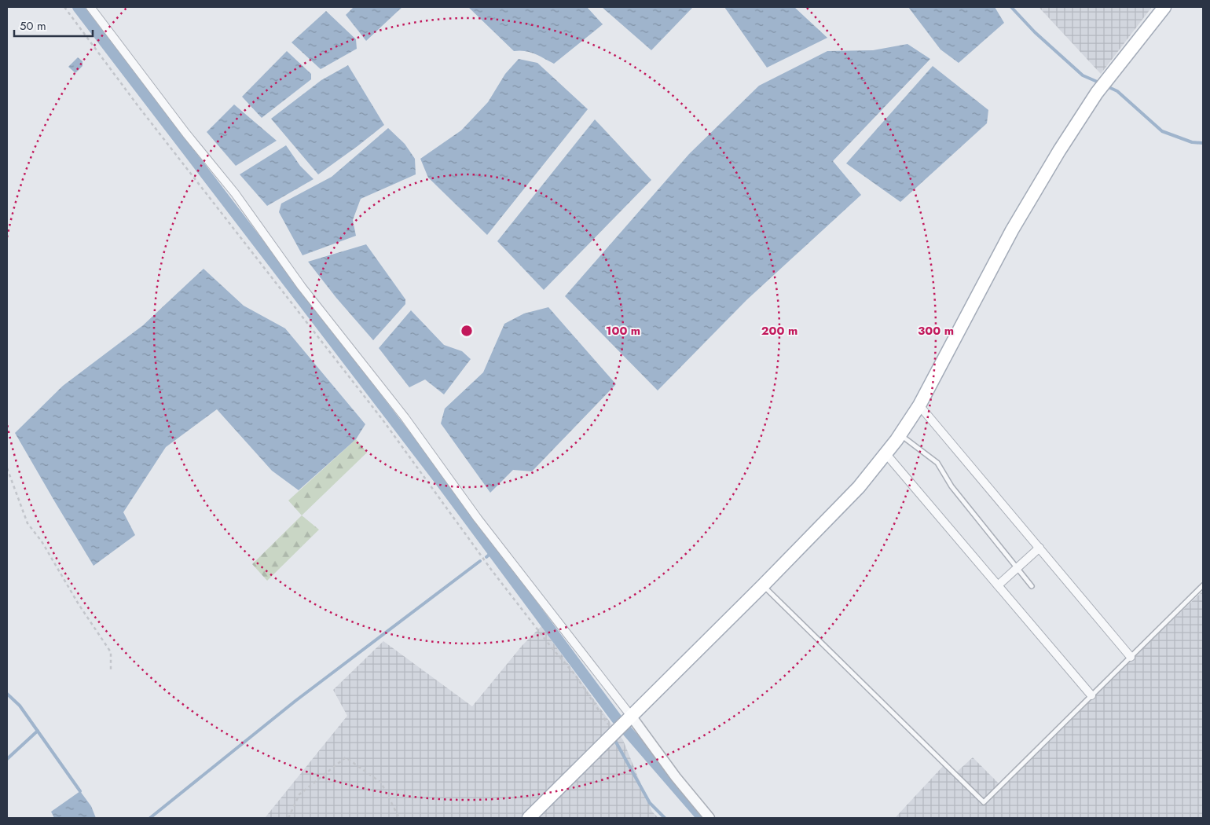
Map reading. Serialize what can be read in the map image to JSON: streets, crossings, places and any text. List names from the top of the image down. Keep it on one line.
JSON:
{"scale_bar":"50 m","rings":["100 m","200 m","300 m"]}
